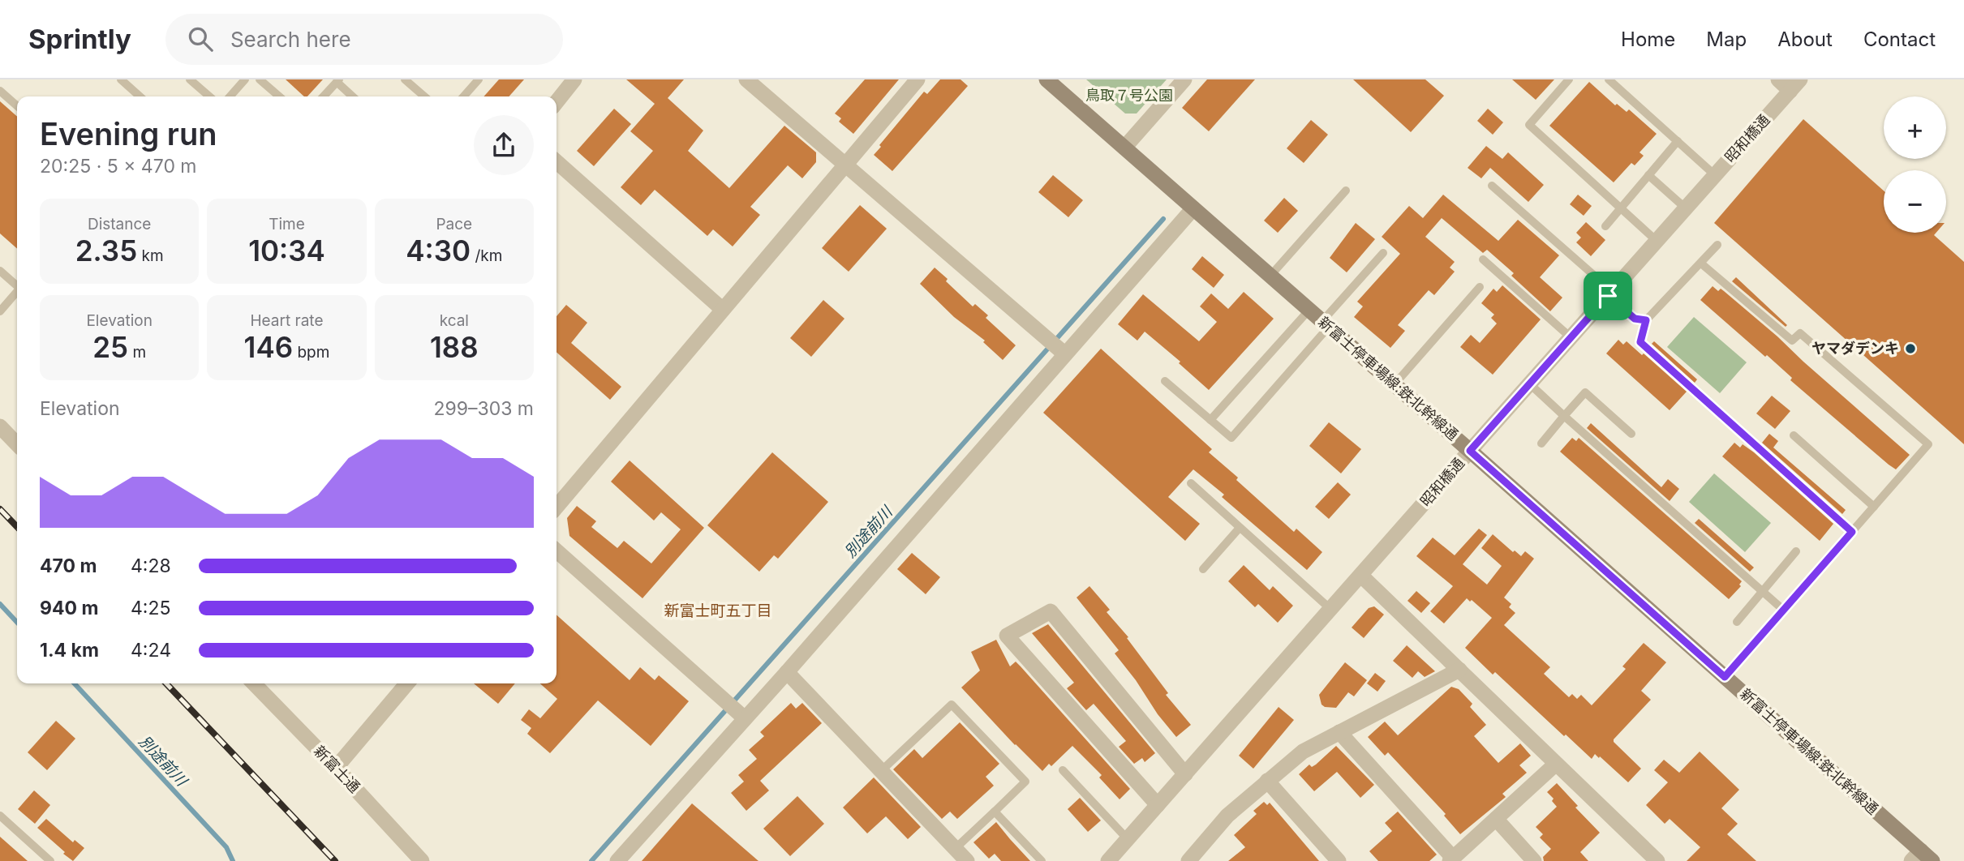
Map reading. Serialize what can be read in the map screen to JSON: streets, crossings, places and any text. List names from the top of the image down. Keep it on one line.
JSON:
{"streets":{"main road":["新富士停車場線:鉄北幹線通"],"street":["昭和橋通","新富士通"]},"crossings":[["昭和橋通","新富士停車場線:鉄北幹線通"]],"districts":["新富士町五丁目"],"water":["別途前川"],"parks":["鳥取７号公園"],"places":["ヤマダデンキ"],"page":{"header":"Sprintly","search":"Search here","nav":["Home","Map","About","Contact"],"map_buttons":["+","−"],"heading":["Evening run","20:25 · 5 × 470 m"],"stats":[["Distance","2.35 km"],["Time","10:34"],["Pace","4:30 /km"],["Elevation","25 m"],["Heart rate","146 bpm"],["kcal","188"]],"chart":["Elevation","299–303 m"],"list":[{"name":"470 m","note":"4:28"},{"name":"940 m","note":"4:25"},{"name":"1.4 km","note":"4:24"}]}}
